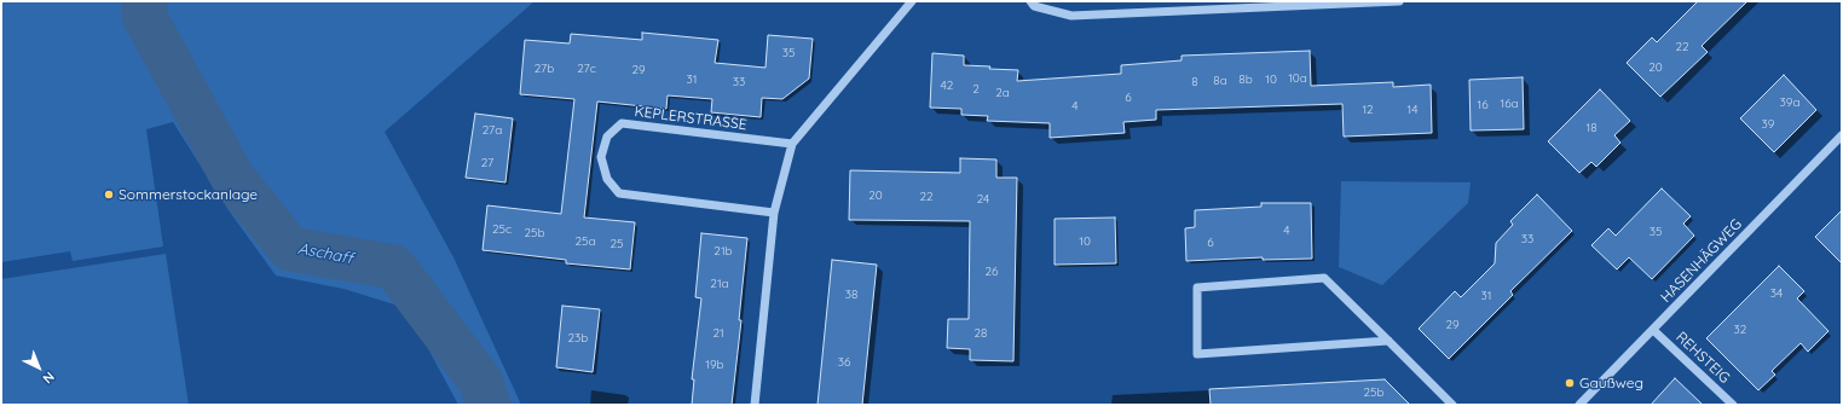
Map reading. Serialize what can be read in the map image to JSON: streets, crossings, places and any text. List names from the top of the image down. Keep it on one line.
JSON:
{"streets":{"street":["KEPLERSTRASSE","HASENHÄGWEG","REHSTEIG"]},"crossings":[["HASENHÄGWEG","REHSTEIG"]],"water":["Aschaff"],"places":["Sommerstockanlage","Gaußweg"],"house_numbers":["22","35","20","27b","27c","29","10a","31","8b","10","8a","33","8","42","2","2a","6","39a","16a","16","4","12","14","39","18","27a","27","20","22","24","25c","4","35","25b","33","25a","10","6","25","21b","26","21a","34","38","31","29","32","21","28","23b","36","19b","25b"],"north":"bottom right"}
